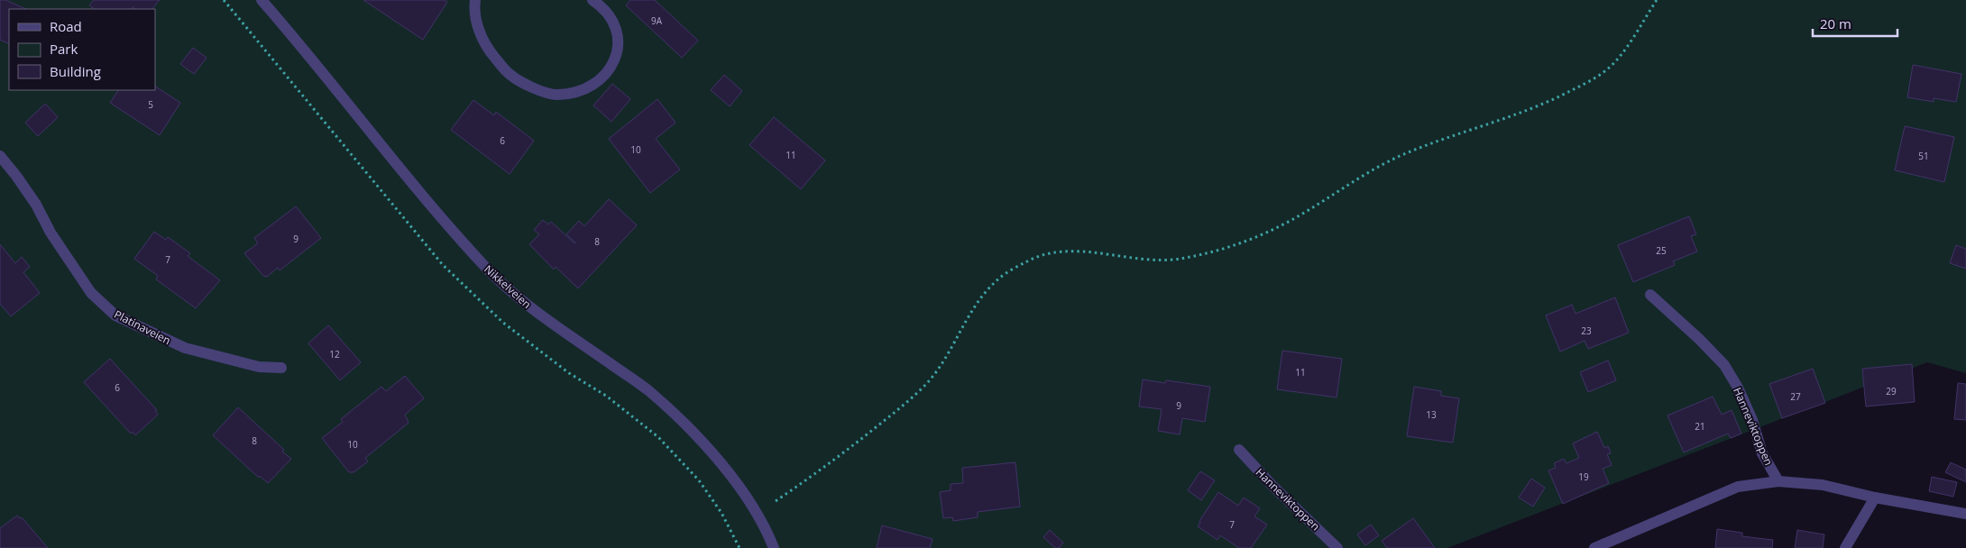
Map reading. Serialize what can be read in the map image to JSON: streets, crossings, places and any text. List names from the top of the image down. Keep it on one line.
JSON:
{"streets":{"street":["Nikkelveien","Platinaveien","Hanneviktoppen"]},"house_numbers":["9A","5","6","10","11","51","9","8","25","7","23","12","11","6","29","27","9","13","21","8","10","19","7"],"legend":["Road","Park","Building"],"scale_bar":"20 m"}
